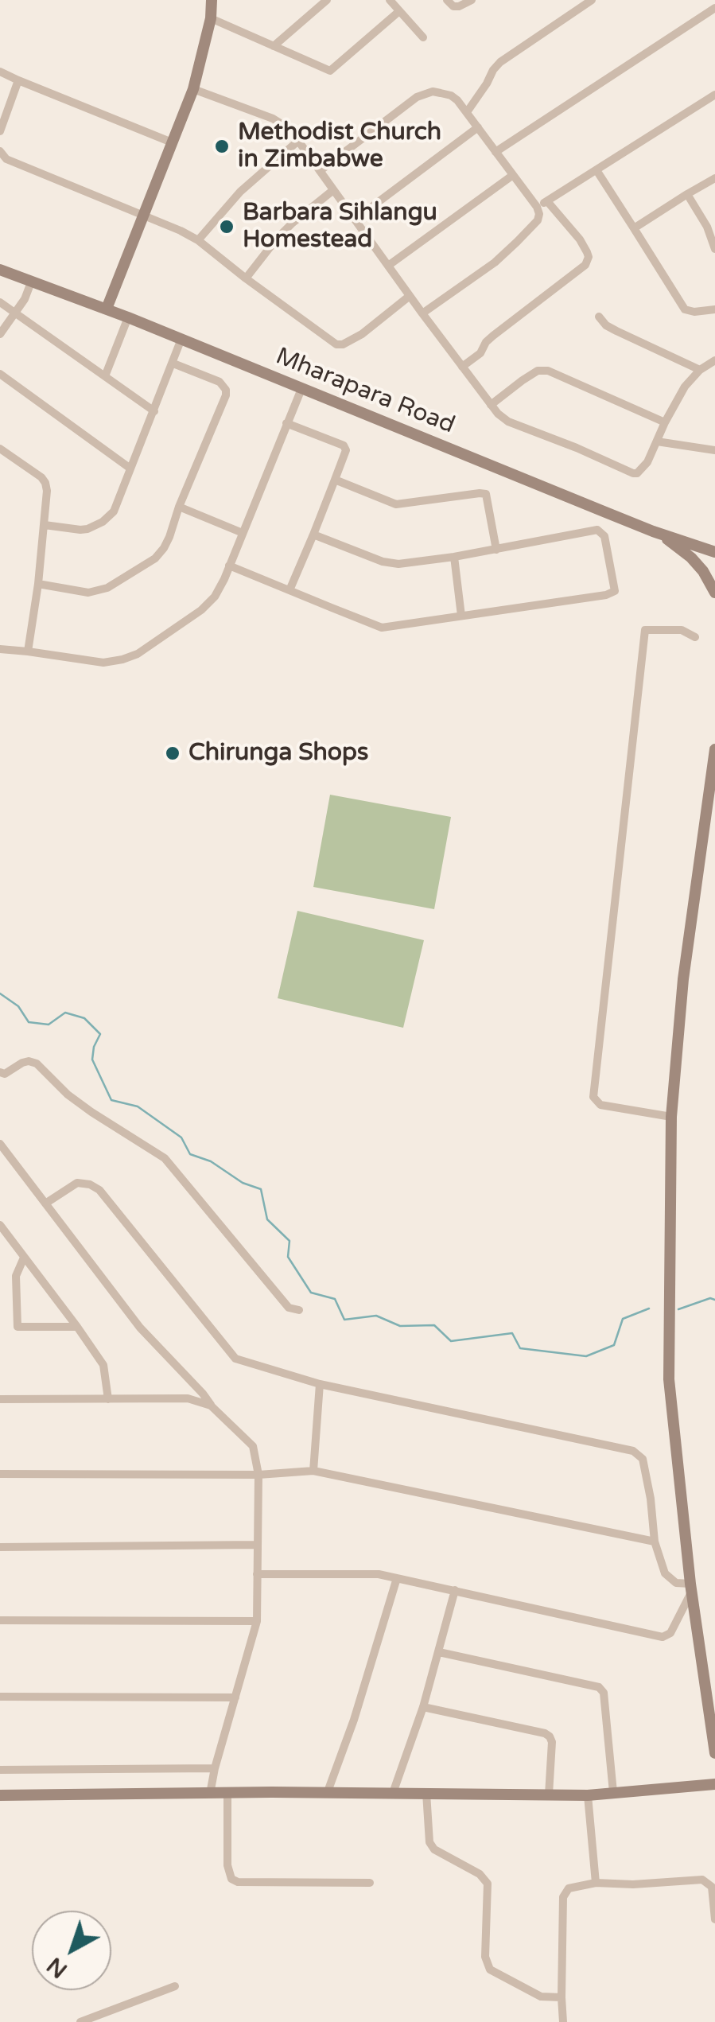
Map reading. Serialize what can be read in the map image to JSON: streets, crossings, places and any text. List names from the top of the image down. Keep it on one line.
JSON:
{"streets":{"main road":["Mharapara Road"]},"places":["Methodist Church in Zimbabwe","Barbara Sihlangu Homestead","Chirunga Shops"],"north":"bottom left"}
